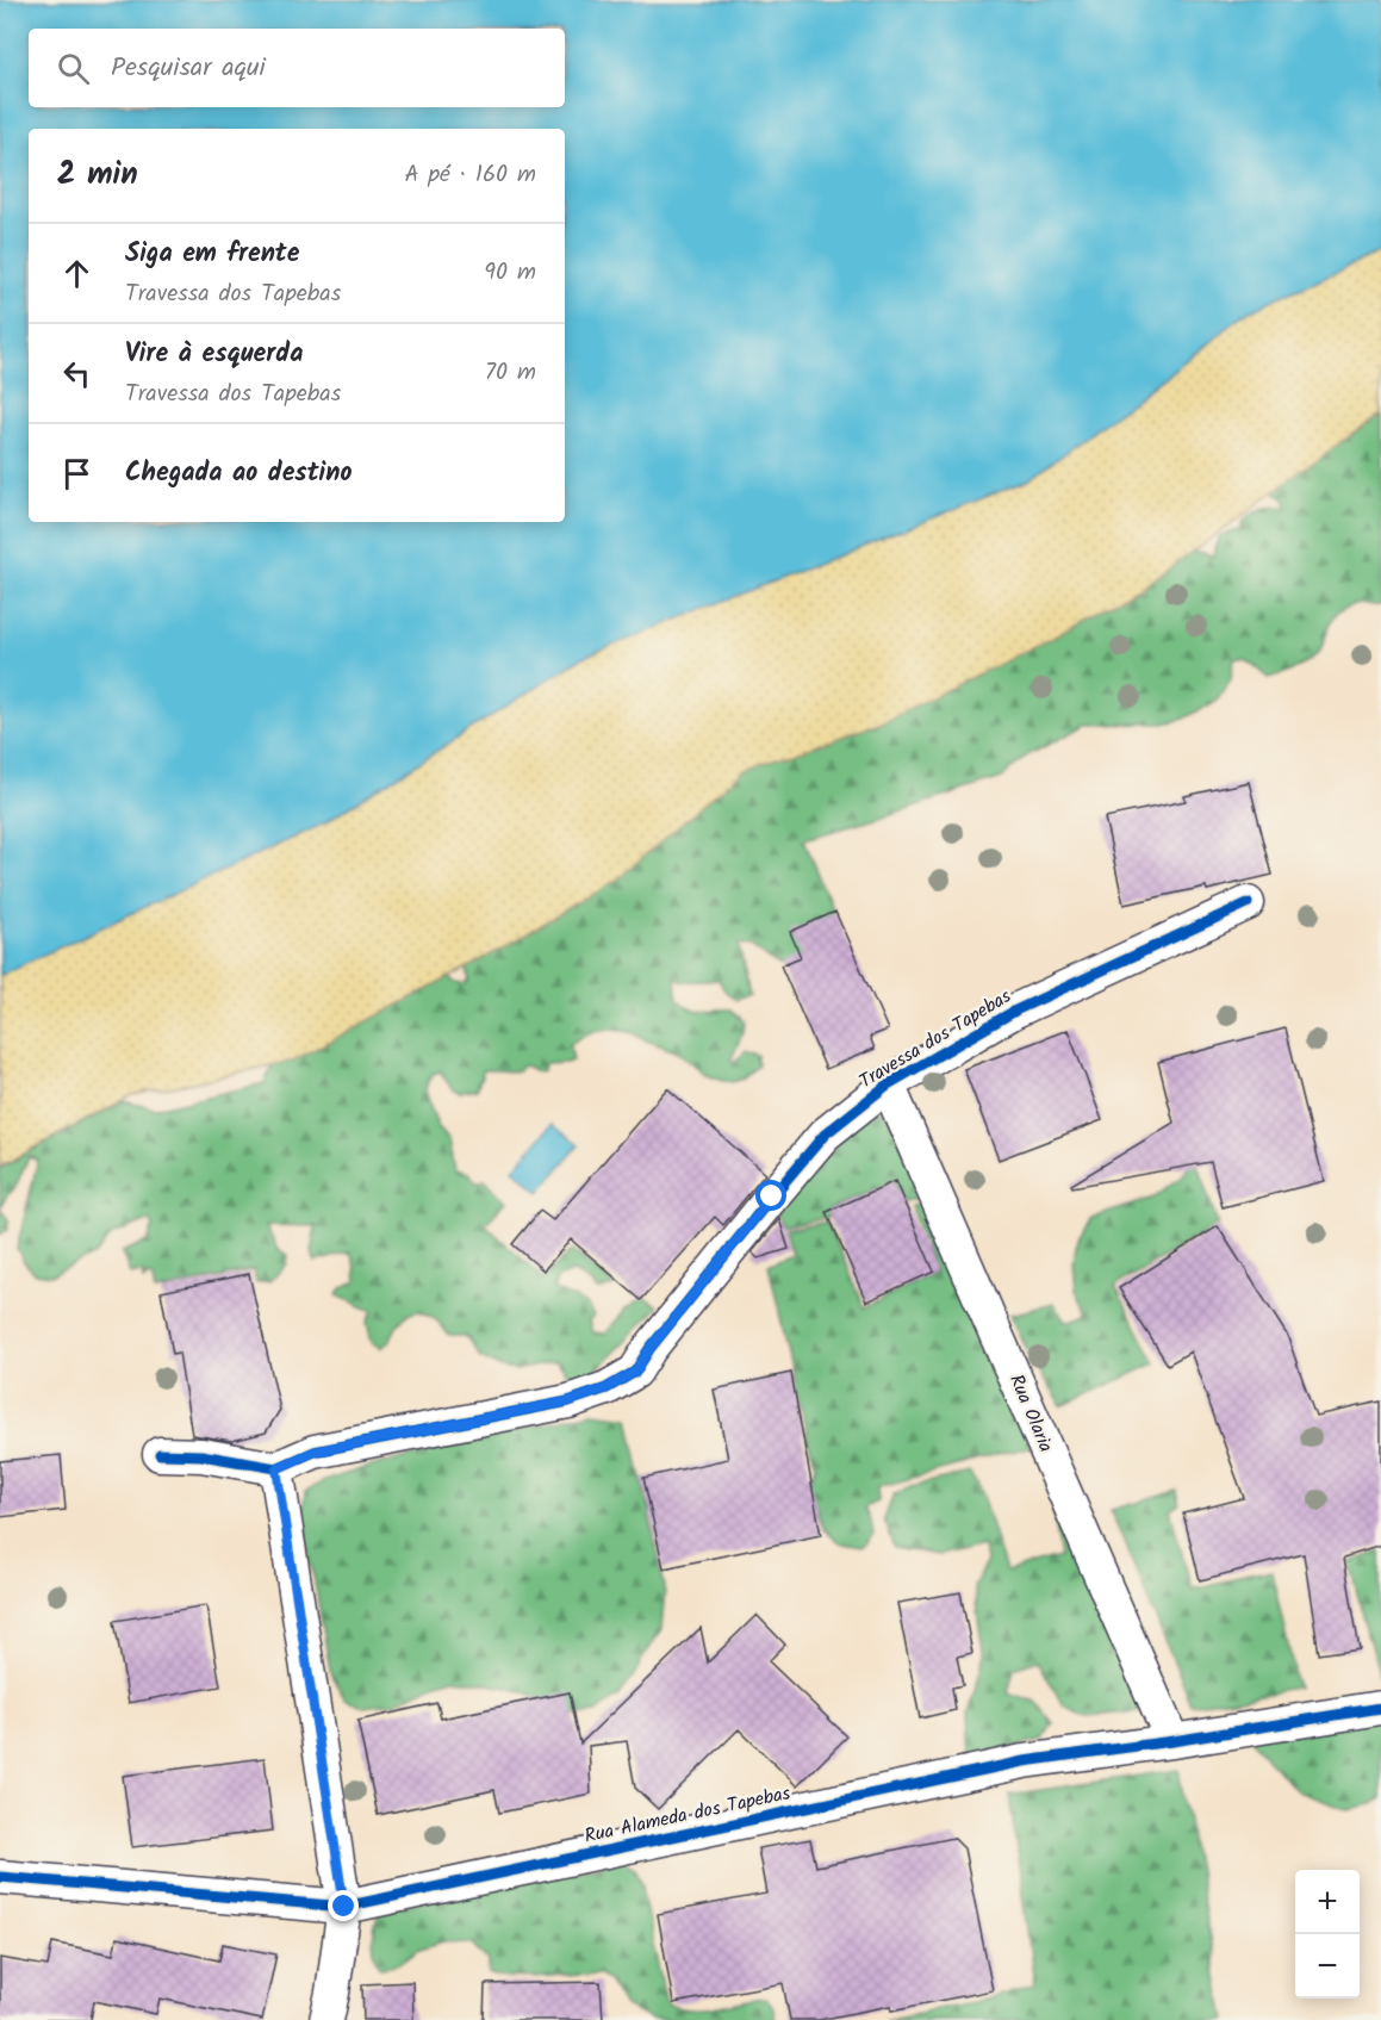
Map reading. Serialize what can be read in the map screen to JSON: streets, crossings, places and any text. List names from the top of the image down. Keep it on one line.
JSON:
{"streets":{"street":["Travessa dos Tapebas","Rua Olaria","Rua Alameda dos Tapebas"]},"crossings":[["Travessa dos Tapebas","Rua Olaria"],["Rua Olaria","Rua Alameda dos Tapebas"]],"page":{"search":"Pesquisar aqui","heading":["2 min","A pé · 160 m"],"list":[["Siga em frente","Travessa dos Tapebas","90 m"],["Vire à esquerda","Travessa dos Tapebas","70 m"],"Chegada ao destino"],"map_buttons":["+","−"]}}
